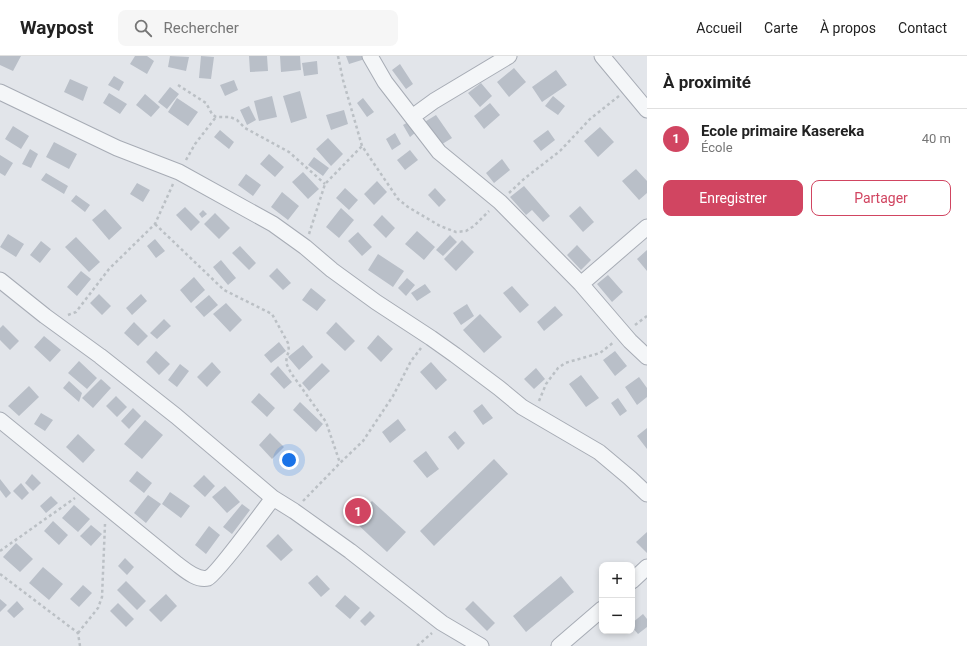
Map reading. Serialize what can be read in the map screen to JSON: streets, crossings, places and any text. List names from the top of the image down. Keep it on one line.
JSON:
{"page":{"header":"Waypost","search":"Rechercher","nav":["Accueil","Carte","À propos","Contact"],"heading":"À proximité","list":[{"mark":"1","name":"Ecole primaire Kasereka","note":"École","value":"40 m"}],"buttons":["Enregistrer","Partager"],"pins":"1","map_buttons":["+","−"]}}
